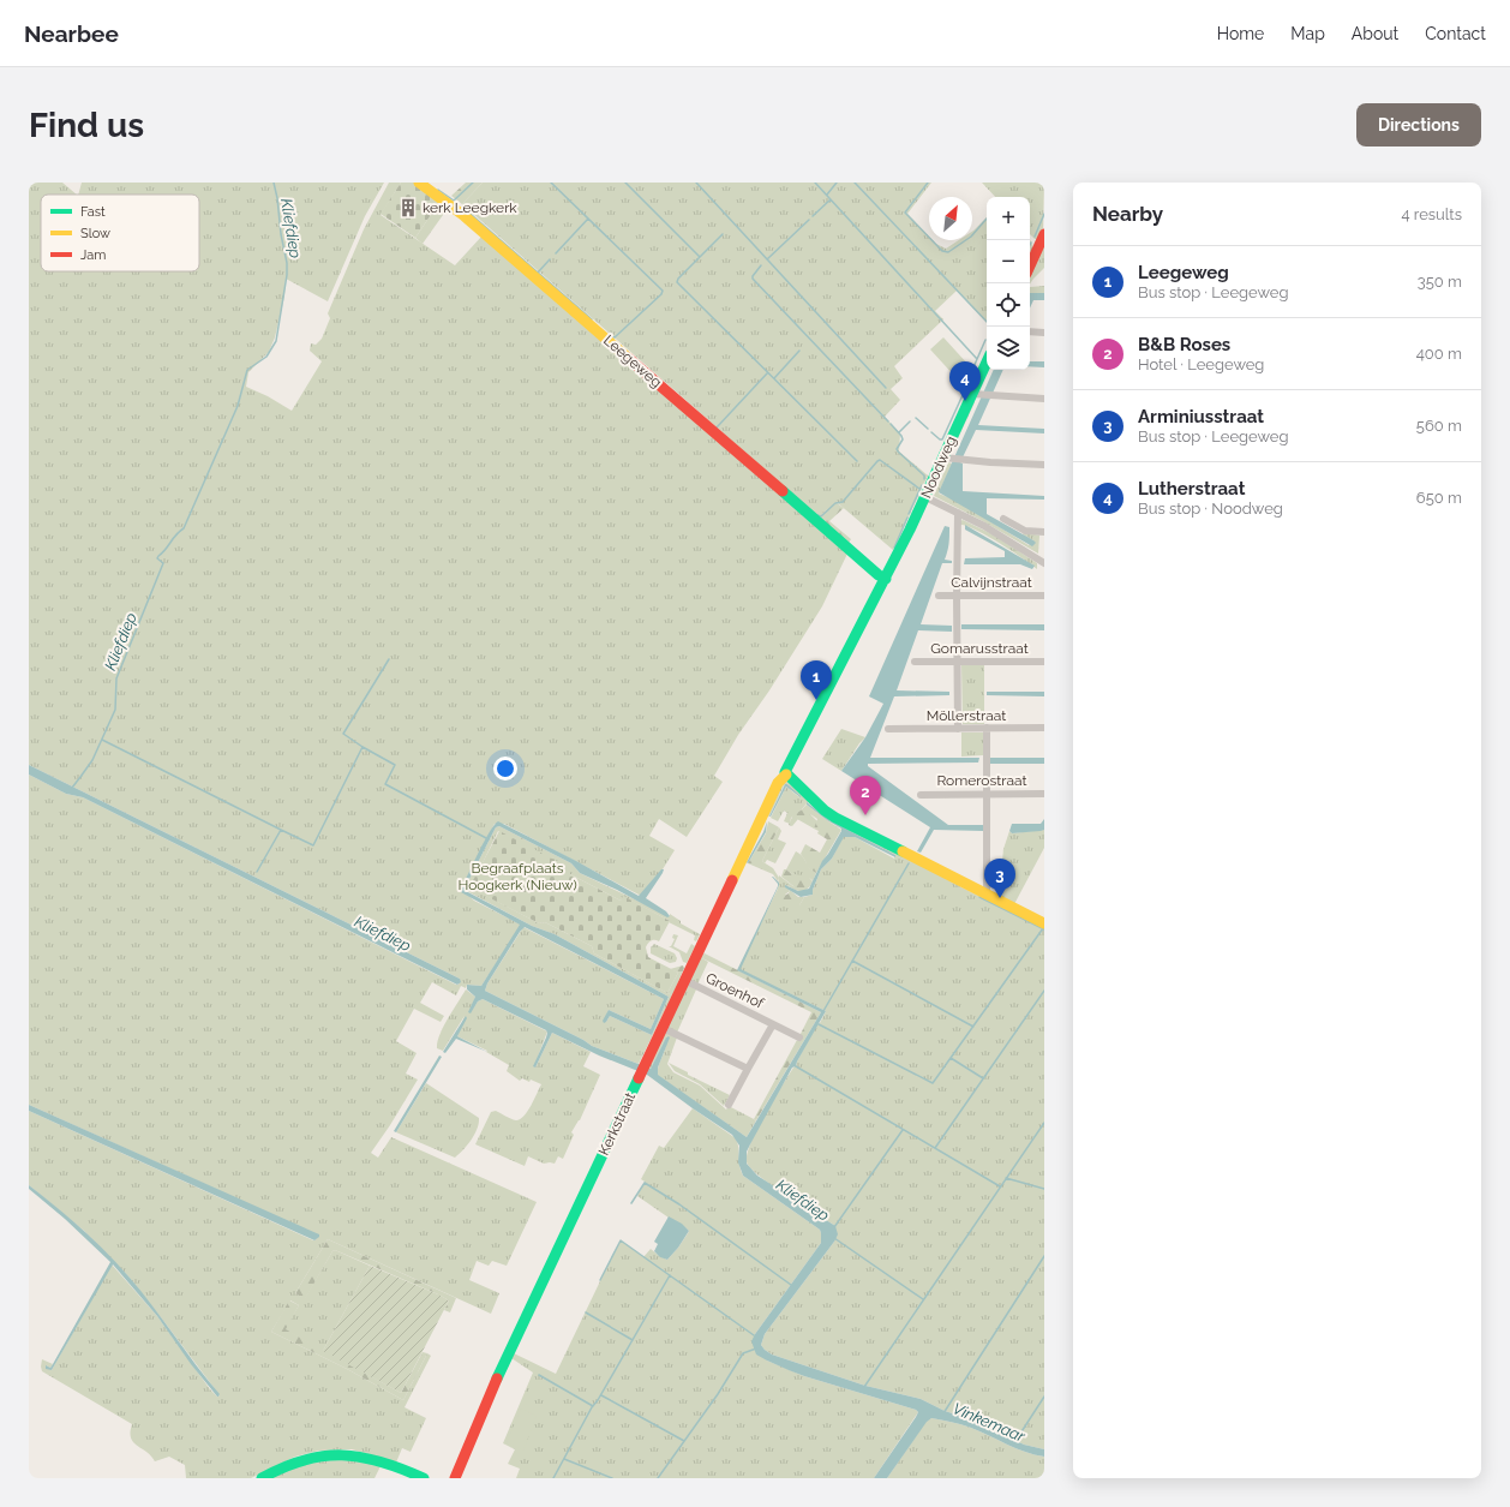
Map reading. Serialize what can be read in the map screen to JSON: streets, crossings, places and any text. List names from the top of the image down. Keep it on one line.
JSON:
{"streets":{"street":["Leegeweg","Noodweg","Calvijnstraat","Gomarusstraat","Möllerstraat","Romerostraat","Groenhof","Kerkstraat"]},"crossings":[["Leegeweg","Noodweg"],["Groenhof","Kerkstraat"]],"water":["Kliefdiep","Vinkemaar"],"parks":["Begraafplaats Hoogkerk (Nieuw)"],"places":{"building":["kerk Leegkerk"]},"legend":["Fast","Slow","Jam"],"north":"top right","page":{"header":"Nearbee","nav":["Home","Map","About","Contact"],"buttons":"Directions","title":"Find us","heading":["Nearby","4 results"],"map_buttons":["+","−"],"list":[{"mark":"1","name":"Leegeweg","note":"Bus stop · Leegeweg","value":"350 m"},{"mark":"2","name":"B&B Roses","note":"Hotel · Leegeweg","value":"400 m"},{"mark":"3","name":"Arminiusstraat","note":"Bus stop · Leegeweg","value":"560 m"},{"mark":"4","name":"Lutherstraat","note":"Bus stop · Noodweg","value":"650 m"}],"pins":["4","1","2","3"]}}
